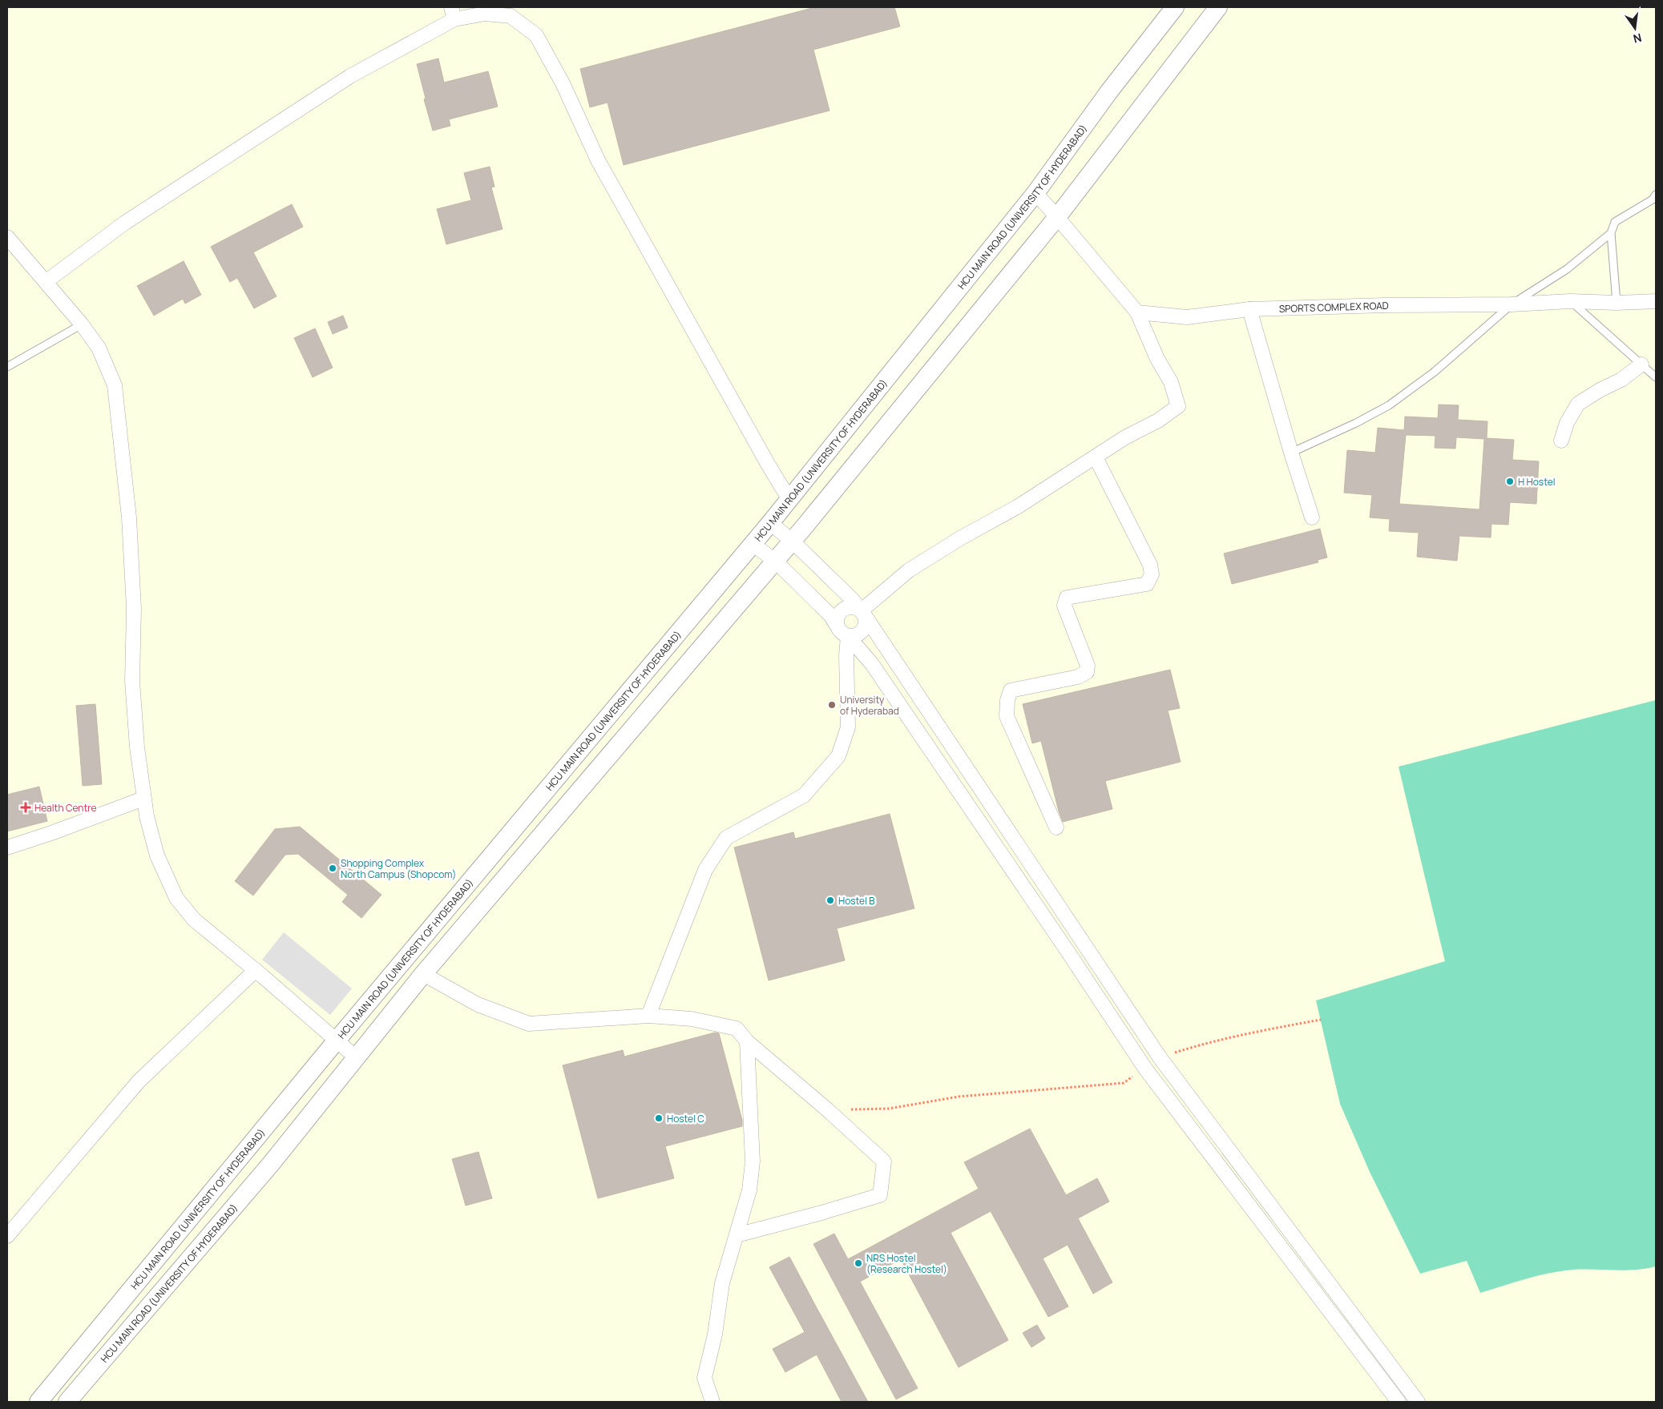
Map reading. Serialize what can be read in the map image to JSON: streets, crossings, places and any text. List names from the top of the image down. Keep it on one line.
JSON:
{"streets":{"street":["HCU MAIN ROAD (UNIVERSITY OF HYDERABAD)","SPORTS COMPLEX ROAD"]},"places":{"other":["H Hostel","University of Hyderabad","Shopping Complex North Campus (Shopcom)","Hostel B","Hostel C","NRS Hostel (Research Hostel)"],"health":["Health Centre"]},"north":"bottom"}
